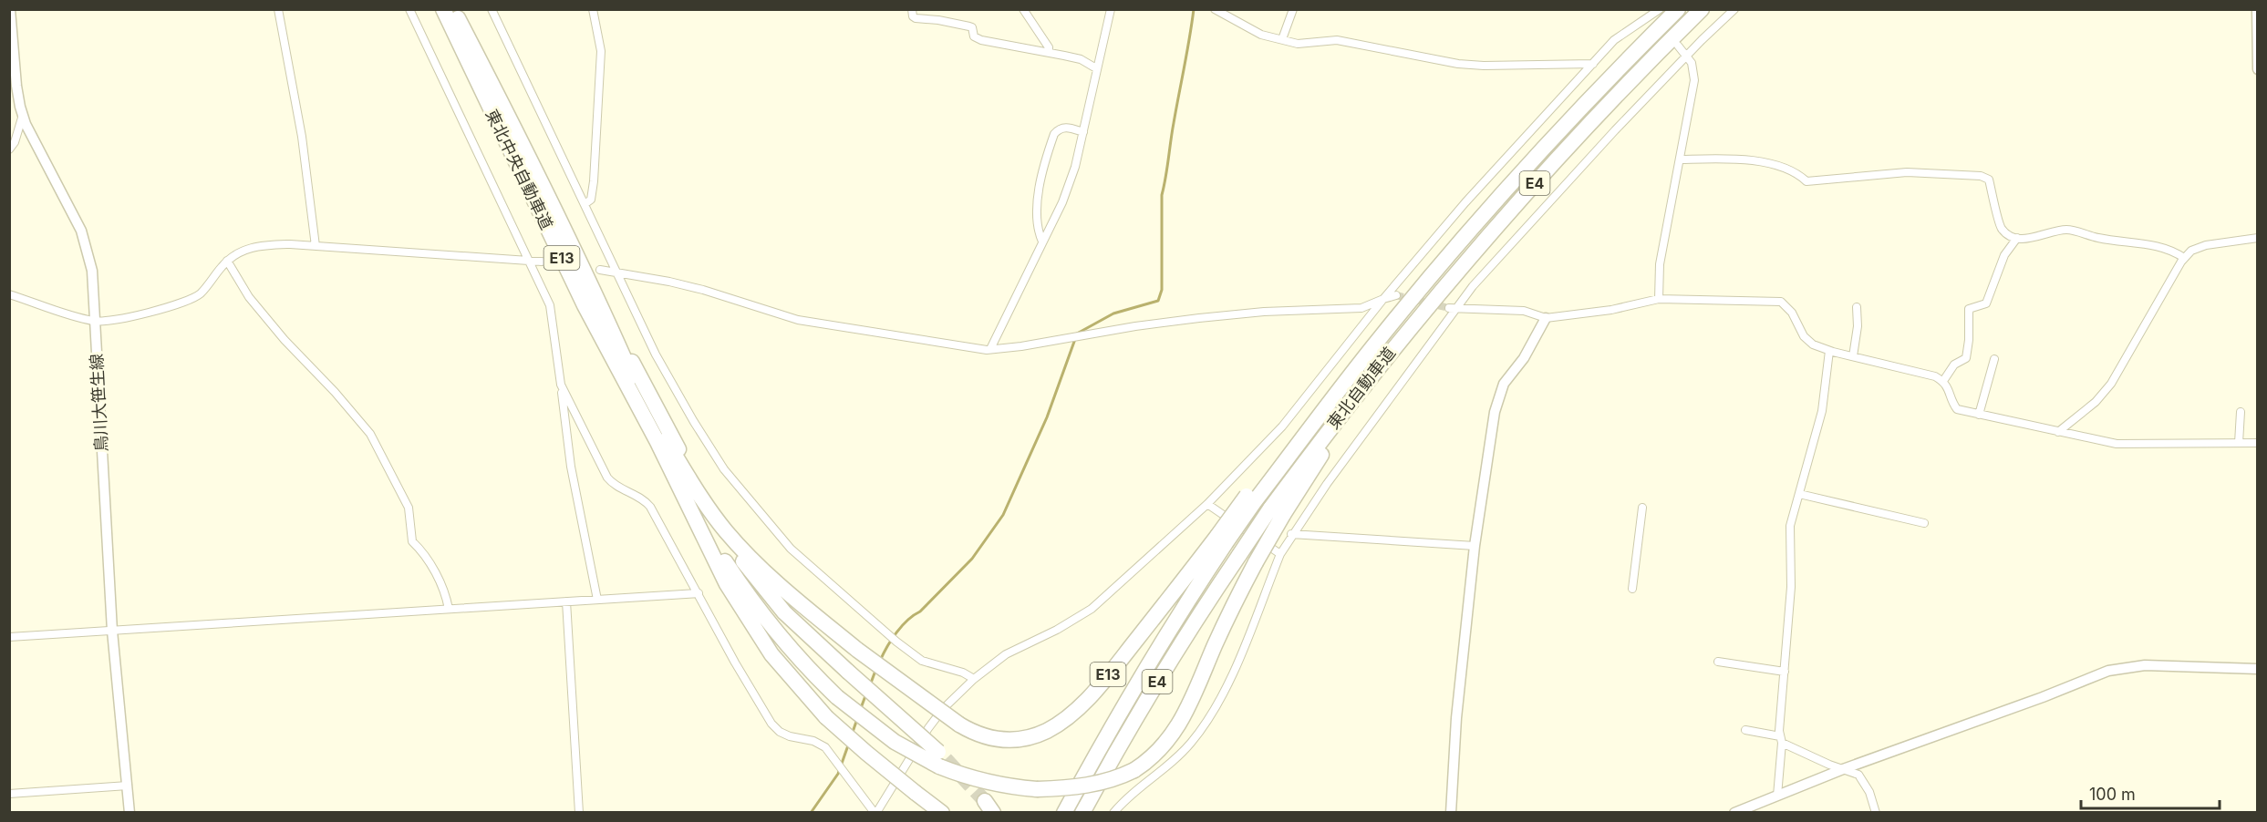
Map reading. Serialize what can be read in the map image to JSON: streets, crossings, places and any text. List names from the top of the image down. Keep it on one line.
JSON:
{"streets":{"highway":["東北中央自動車道","E4","E13","東北自動車道"],"street":["鳥川大笹生線"]},"crossings":[["東北中央自動車道","E13"],["E4","E13"],["E13","東北自動車道"]],"scale_bar":"100 m"}
